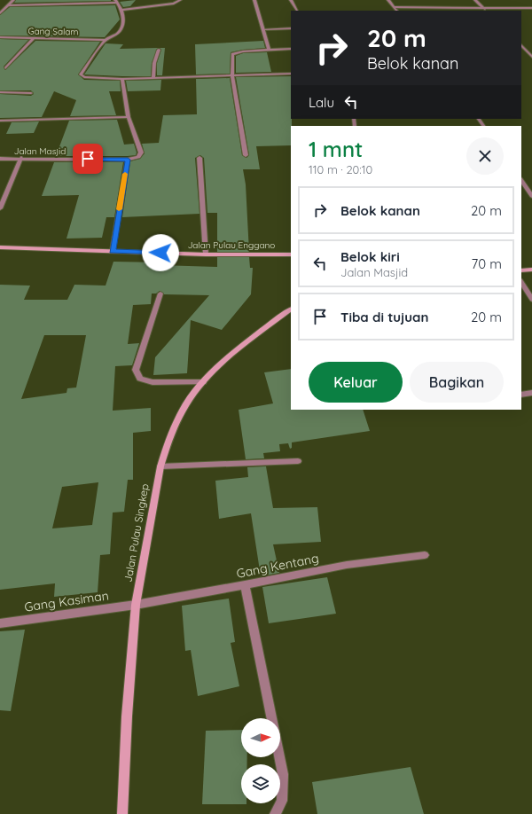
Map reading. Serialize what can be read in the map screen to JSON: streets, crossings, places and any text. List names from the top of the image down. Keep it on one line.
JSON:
{"streets":{"street":["Gang Salam","Jalan Masjid","Jalan Pulau Enggano","Jalan Pulau Singkep","Gang Kentang","Gang Kasiman"]},"crossings":[["Jalan Pulau Singkep","Gang Kentang"],["Jalan Pulau Singkep","Gang Kasiman"],["Gang Kentang","Gang Kasiman"]],"north":"right","page":{"turn":["20 m","Belok kanan"],"then":"Lalu","heading":["1 mnt","110 m · 20:10"],"list":[{"name":"Belok kanan","value":"20 m"},{"name":"Belok kiri","note":"Jalan Masjid","value":"70 m"},{"name":"Tiba di tujuan","value":"20 m"}],"buttons":["Keluar","Bagikan"]}}
